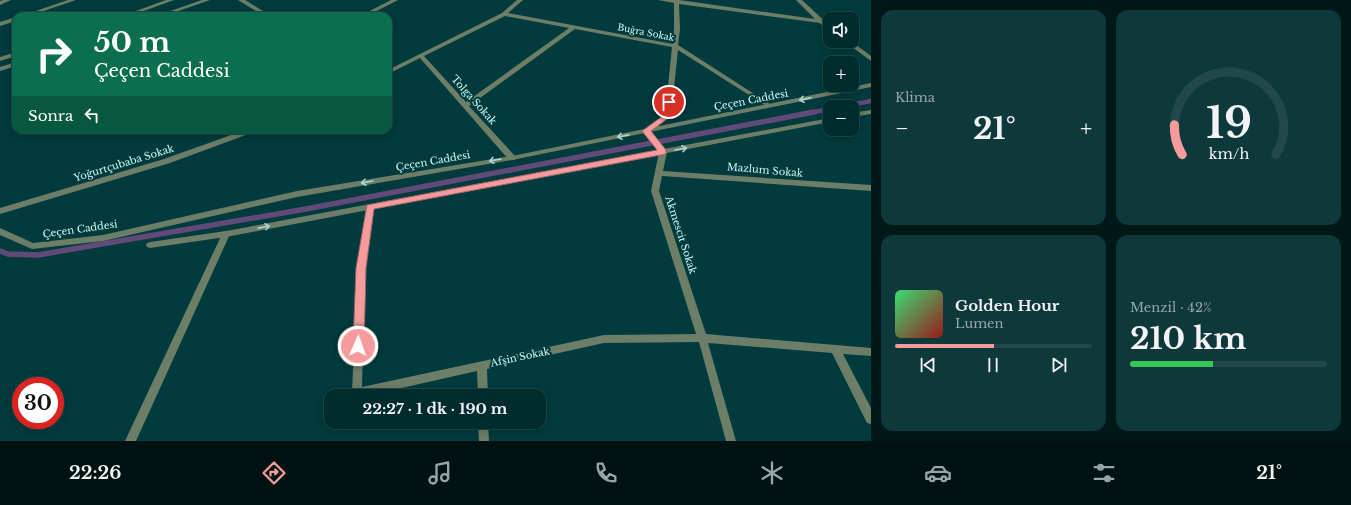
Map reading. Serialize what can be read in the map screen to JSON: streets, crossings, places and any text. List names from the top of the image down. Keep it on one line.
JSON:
{"streets":{"street":["Buğra Sokak","Tolga Sokak","Çeçen Caddesi","Yoğurtçubaba Sokak","Mazlum Sokak","Akmescit Sokak","Afşin Sokak"]},"crossings":[["Buğra Sokak","Çeçen Caddesi"],["Tolga Sokak","Çeçen Caddesi"],["Mazlum Sokak","Akmescit Sokak"],["Akmescit Sokak","Afşin Sokak"]],"page":{"tile":["Klima",["Menzil · 42%","210 km"]],"map_buttons":["+","−"],"turn":["50 m","Çeçen Caddesi"],"then":"Sonra","heat":["−","21°","+"],"song":["Golden Hour","Lumen"],"limit":"30","trip":"22:27 · 1 dk · 190 m","tabs":["22:26","21°"],"gauge":["19","km/h"]}}
